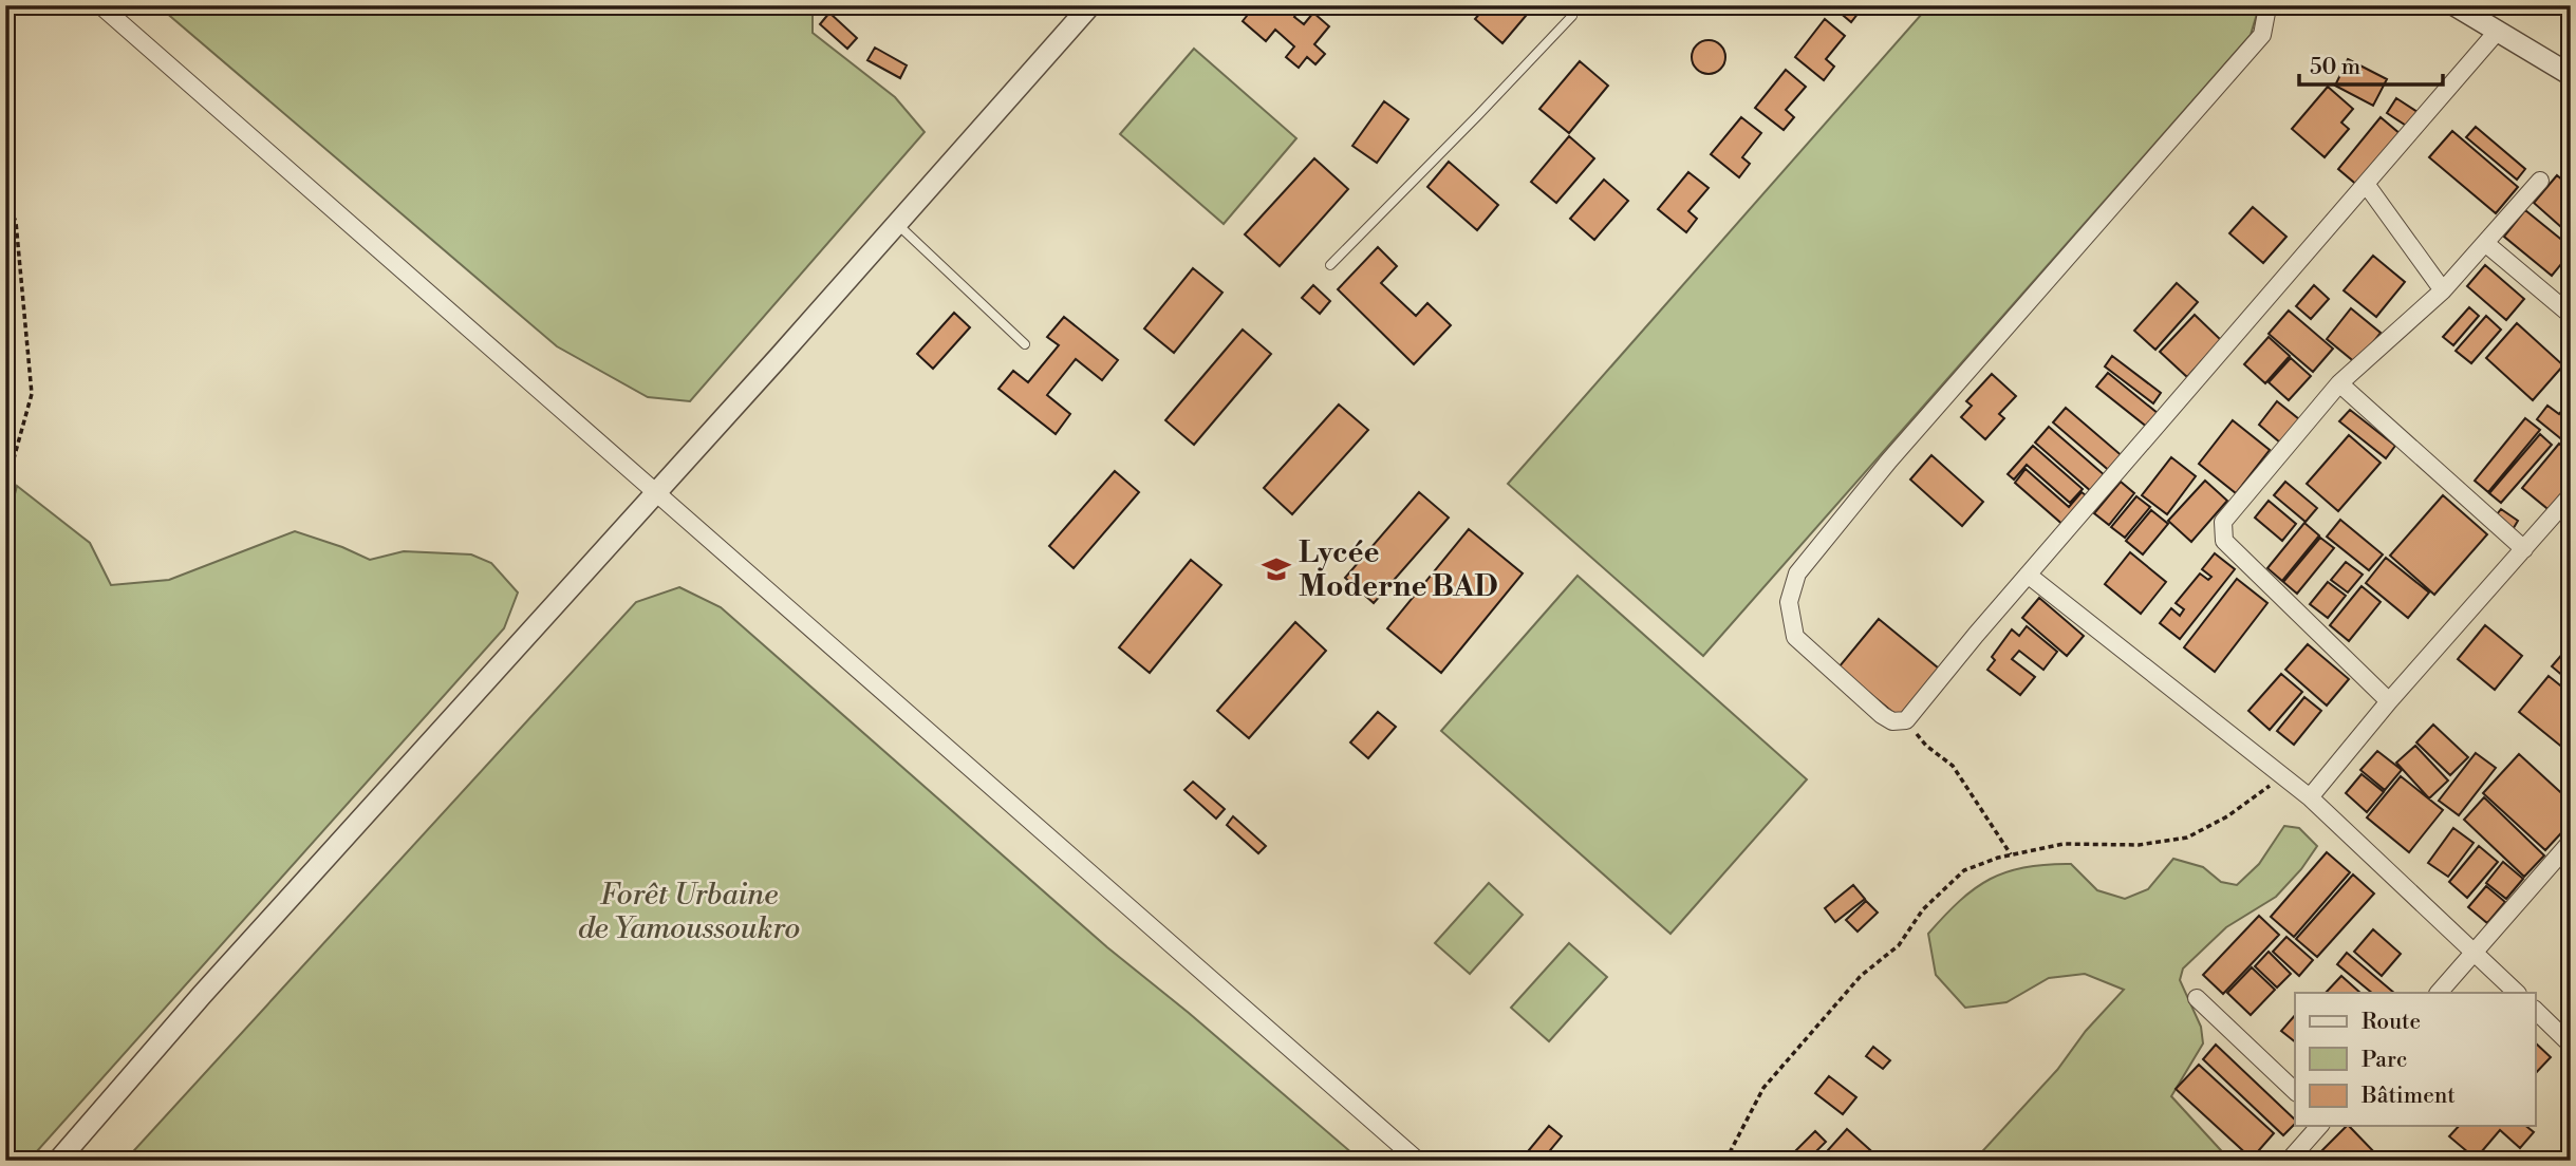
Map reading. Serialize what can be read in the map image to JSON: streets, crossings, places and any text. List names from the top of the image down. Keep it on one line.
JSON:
{"parks":["Forêt Urbaine de Yamoussoukro"],"places":{"school or university":["Lycée Moderne BAD"]},"legend":["Route","Parc","Bâtiment"],"scale_bar":"50 m"}
